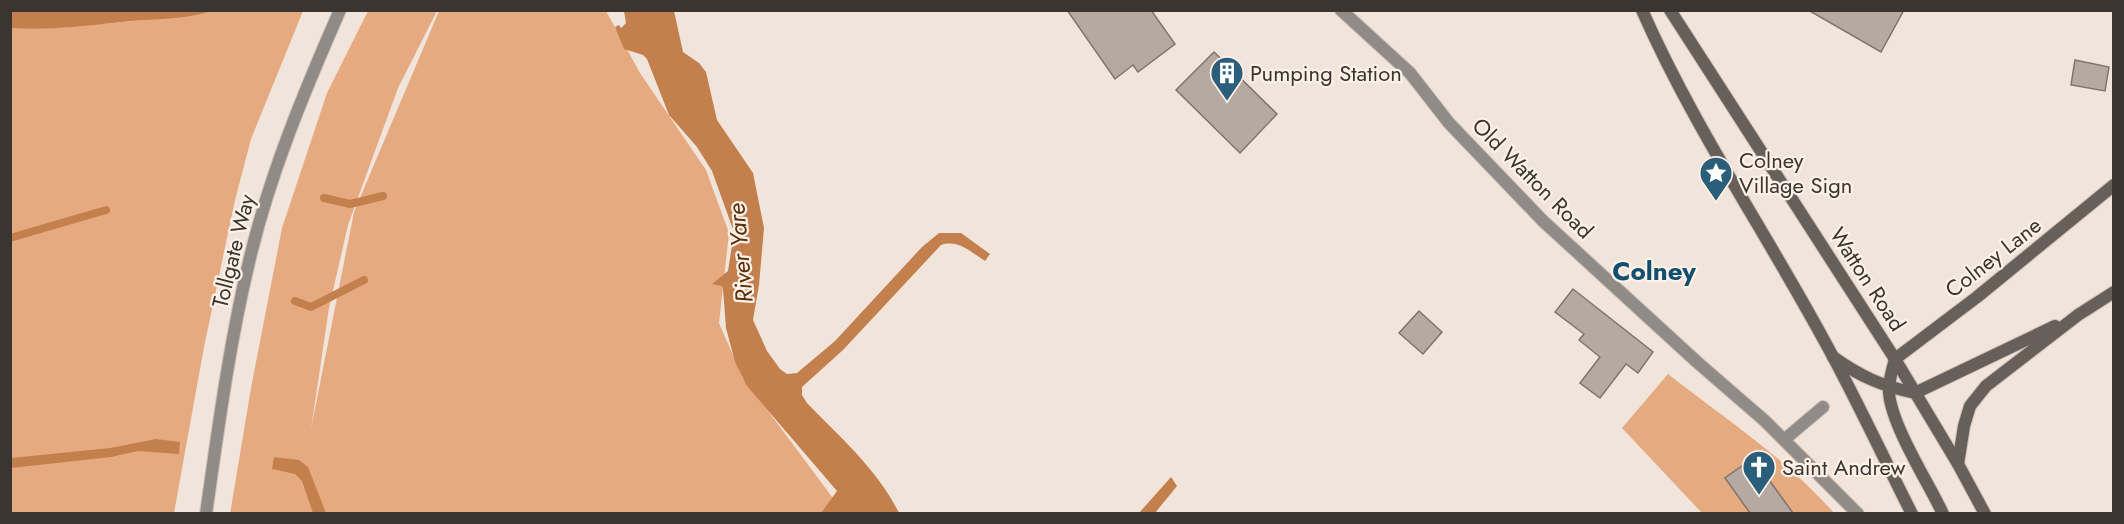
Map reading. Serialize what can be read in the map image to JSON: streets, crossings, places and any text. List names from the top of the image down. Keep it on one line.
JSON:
{"streets":{"main road":["Colney Lane","Watton Road"],"street":["Old Watton Road","Tollgate Way"]},"crossings":[["Colney Lane","Watton Road"]],"districts":["Colney"],"water":["River Yare"],"places":{"building":["Pumping Station"],"place":["Colney Village Sign"],"church":["Saint Andrew"]}}
